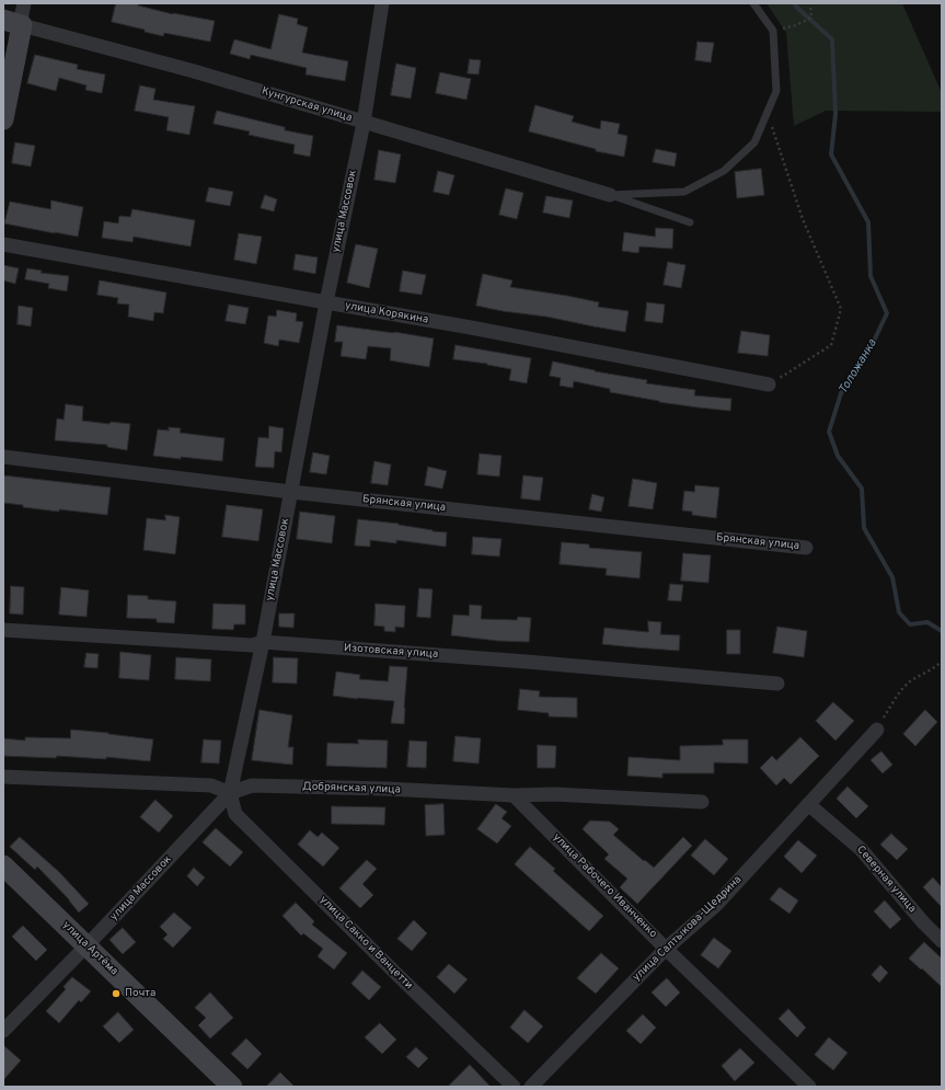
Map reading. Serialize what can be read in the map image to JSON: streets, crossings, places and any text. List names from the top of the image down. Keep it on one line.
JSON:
{"streets":{"street":["Кунгурская улица","улица Массовок","улица Корякина","Брянская улица","Изотовская улица","Добрянская улица","Северная улица","улица Рабочего Иванченко","улица Салтыкова-Щедрина","улица Сакко и Ванцетти","улица Артёма"]},"crossings":[["Кунгурская улица","улица Массовок"],["улица Массовок","улица Корякина"],["улица Массовок","Брянская улица"],["улица Массовок","Изотовская улица"],["улица Массовок","Добрянская улица"],["улица Массовок","улица Сакко и Ванцетти"],["улица Массовок","улица Артёма"],["Добрянская улица","улица Рабочего Иванченко"],["Добрянская улица","улица Сакко и Ванцетти"],["Северная улица","улица Салтыкова-Щедрина"],["улица Рабочего Иванченко","улица Салтыкова-Щедрина"]],"water":["Толожанка"],"places":["Почта"]}
